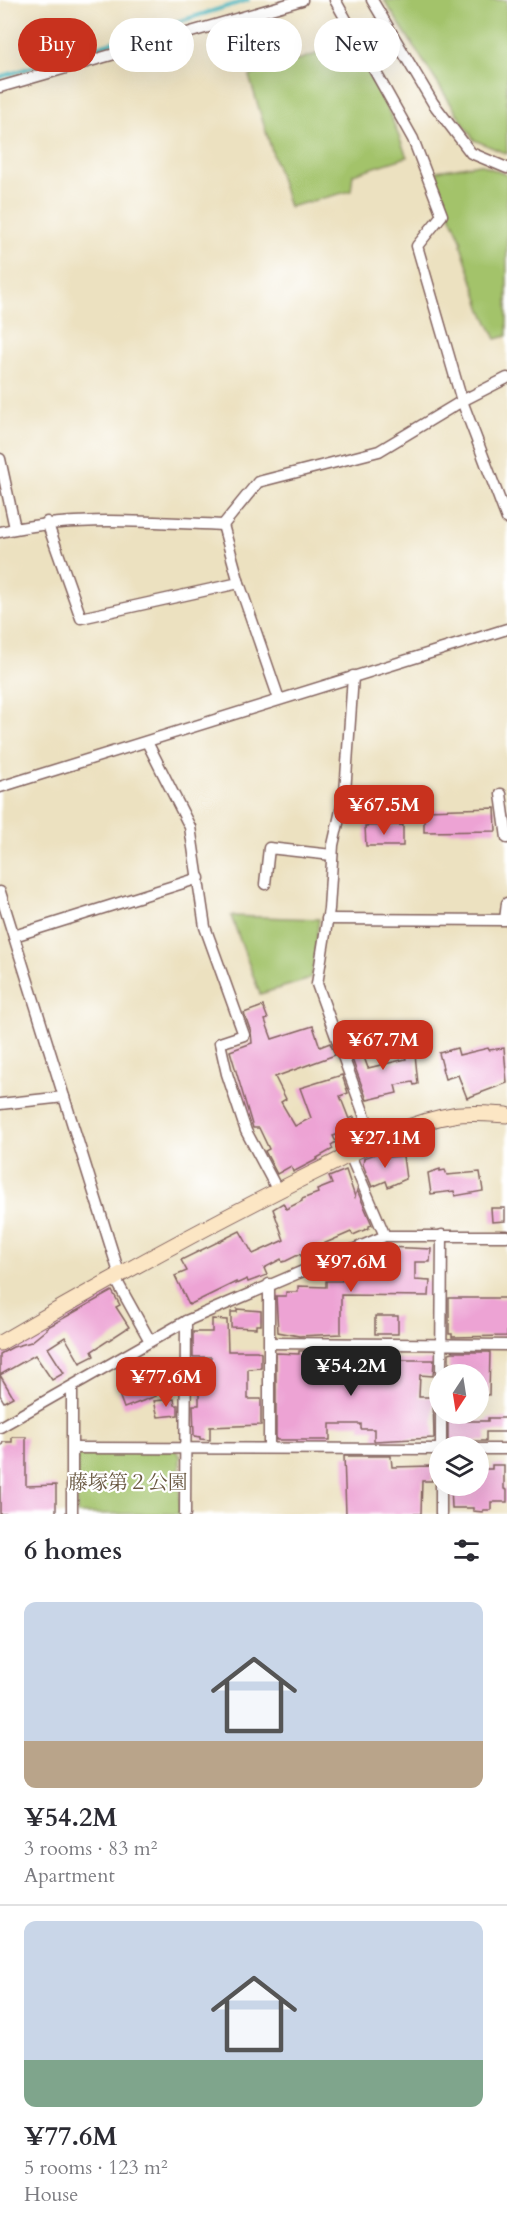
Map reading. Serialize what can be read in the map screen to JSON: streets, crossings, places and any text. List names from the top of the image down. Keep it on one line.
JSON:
{"parks":["藤塚第２公園"],"north":"bottom","page":{"chip":["Buy","Rent","Filters","New"],"price":["¥67.5M","¥67.7M","¥27.1M","¥97.6M","¥54.2M","¥77.6M"],"heading":"6 homes","list":[{"name":"¥54.2M","note":"3 rooms · 83 m² · Apartment"},{"name":"¥77.6M","note":"5 rooms · 123 m² · House"}]}}
